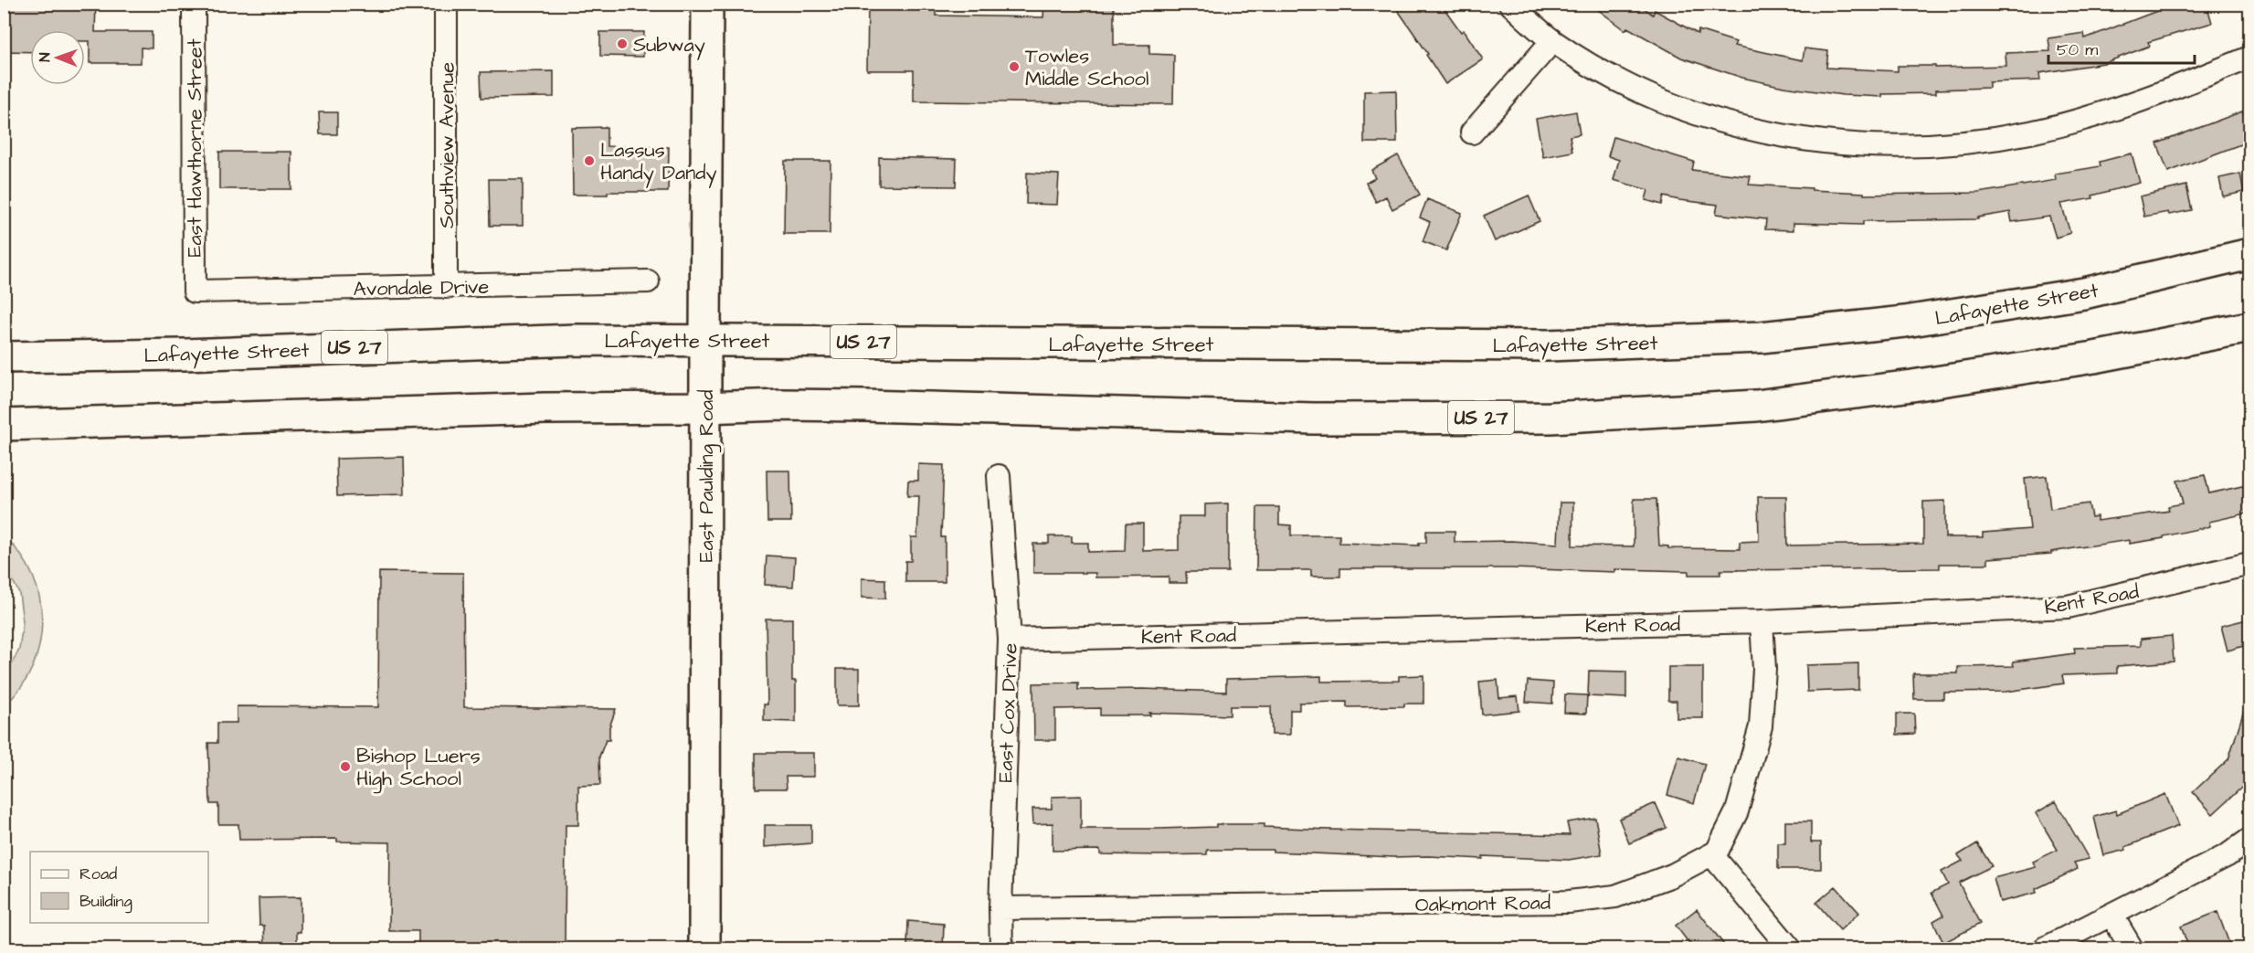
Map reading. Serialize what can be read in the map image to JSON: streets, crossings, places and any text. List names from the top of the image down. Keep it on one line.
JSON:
{"streets":{"main road":["Lafayette Street","US 27","East Paulding Road"],"street":["Southview Avenue","East Hawthorne Street","Avondale Drive","Kent Road","East Cox Drive","Oakmont Road"]},"crossings":[["Southview Avenue","Avondale Drive"],["East Hawthorne Street","Avondale Drive"],["Lafayette Street","East Paulding Road"],["US 27","East Paulding Road"],["Kent Road","East Cox Drive"],["East Cox Drive","Oakmont Road"]],"places":["Subway","Towles Middle School","Lassus Handy Dandy","Bishop Luers High School"],"legend":["Road","Building"],"scale_bar":"50 m","north":"left"}
